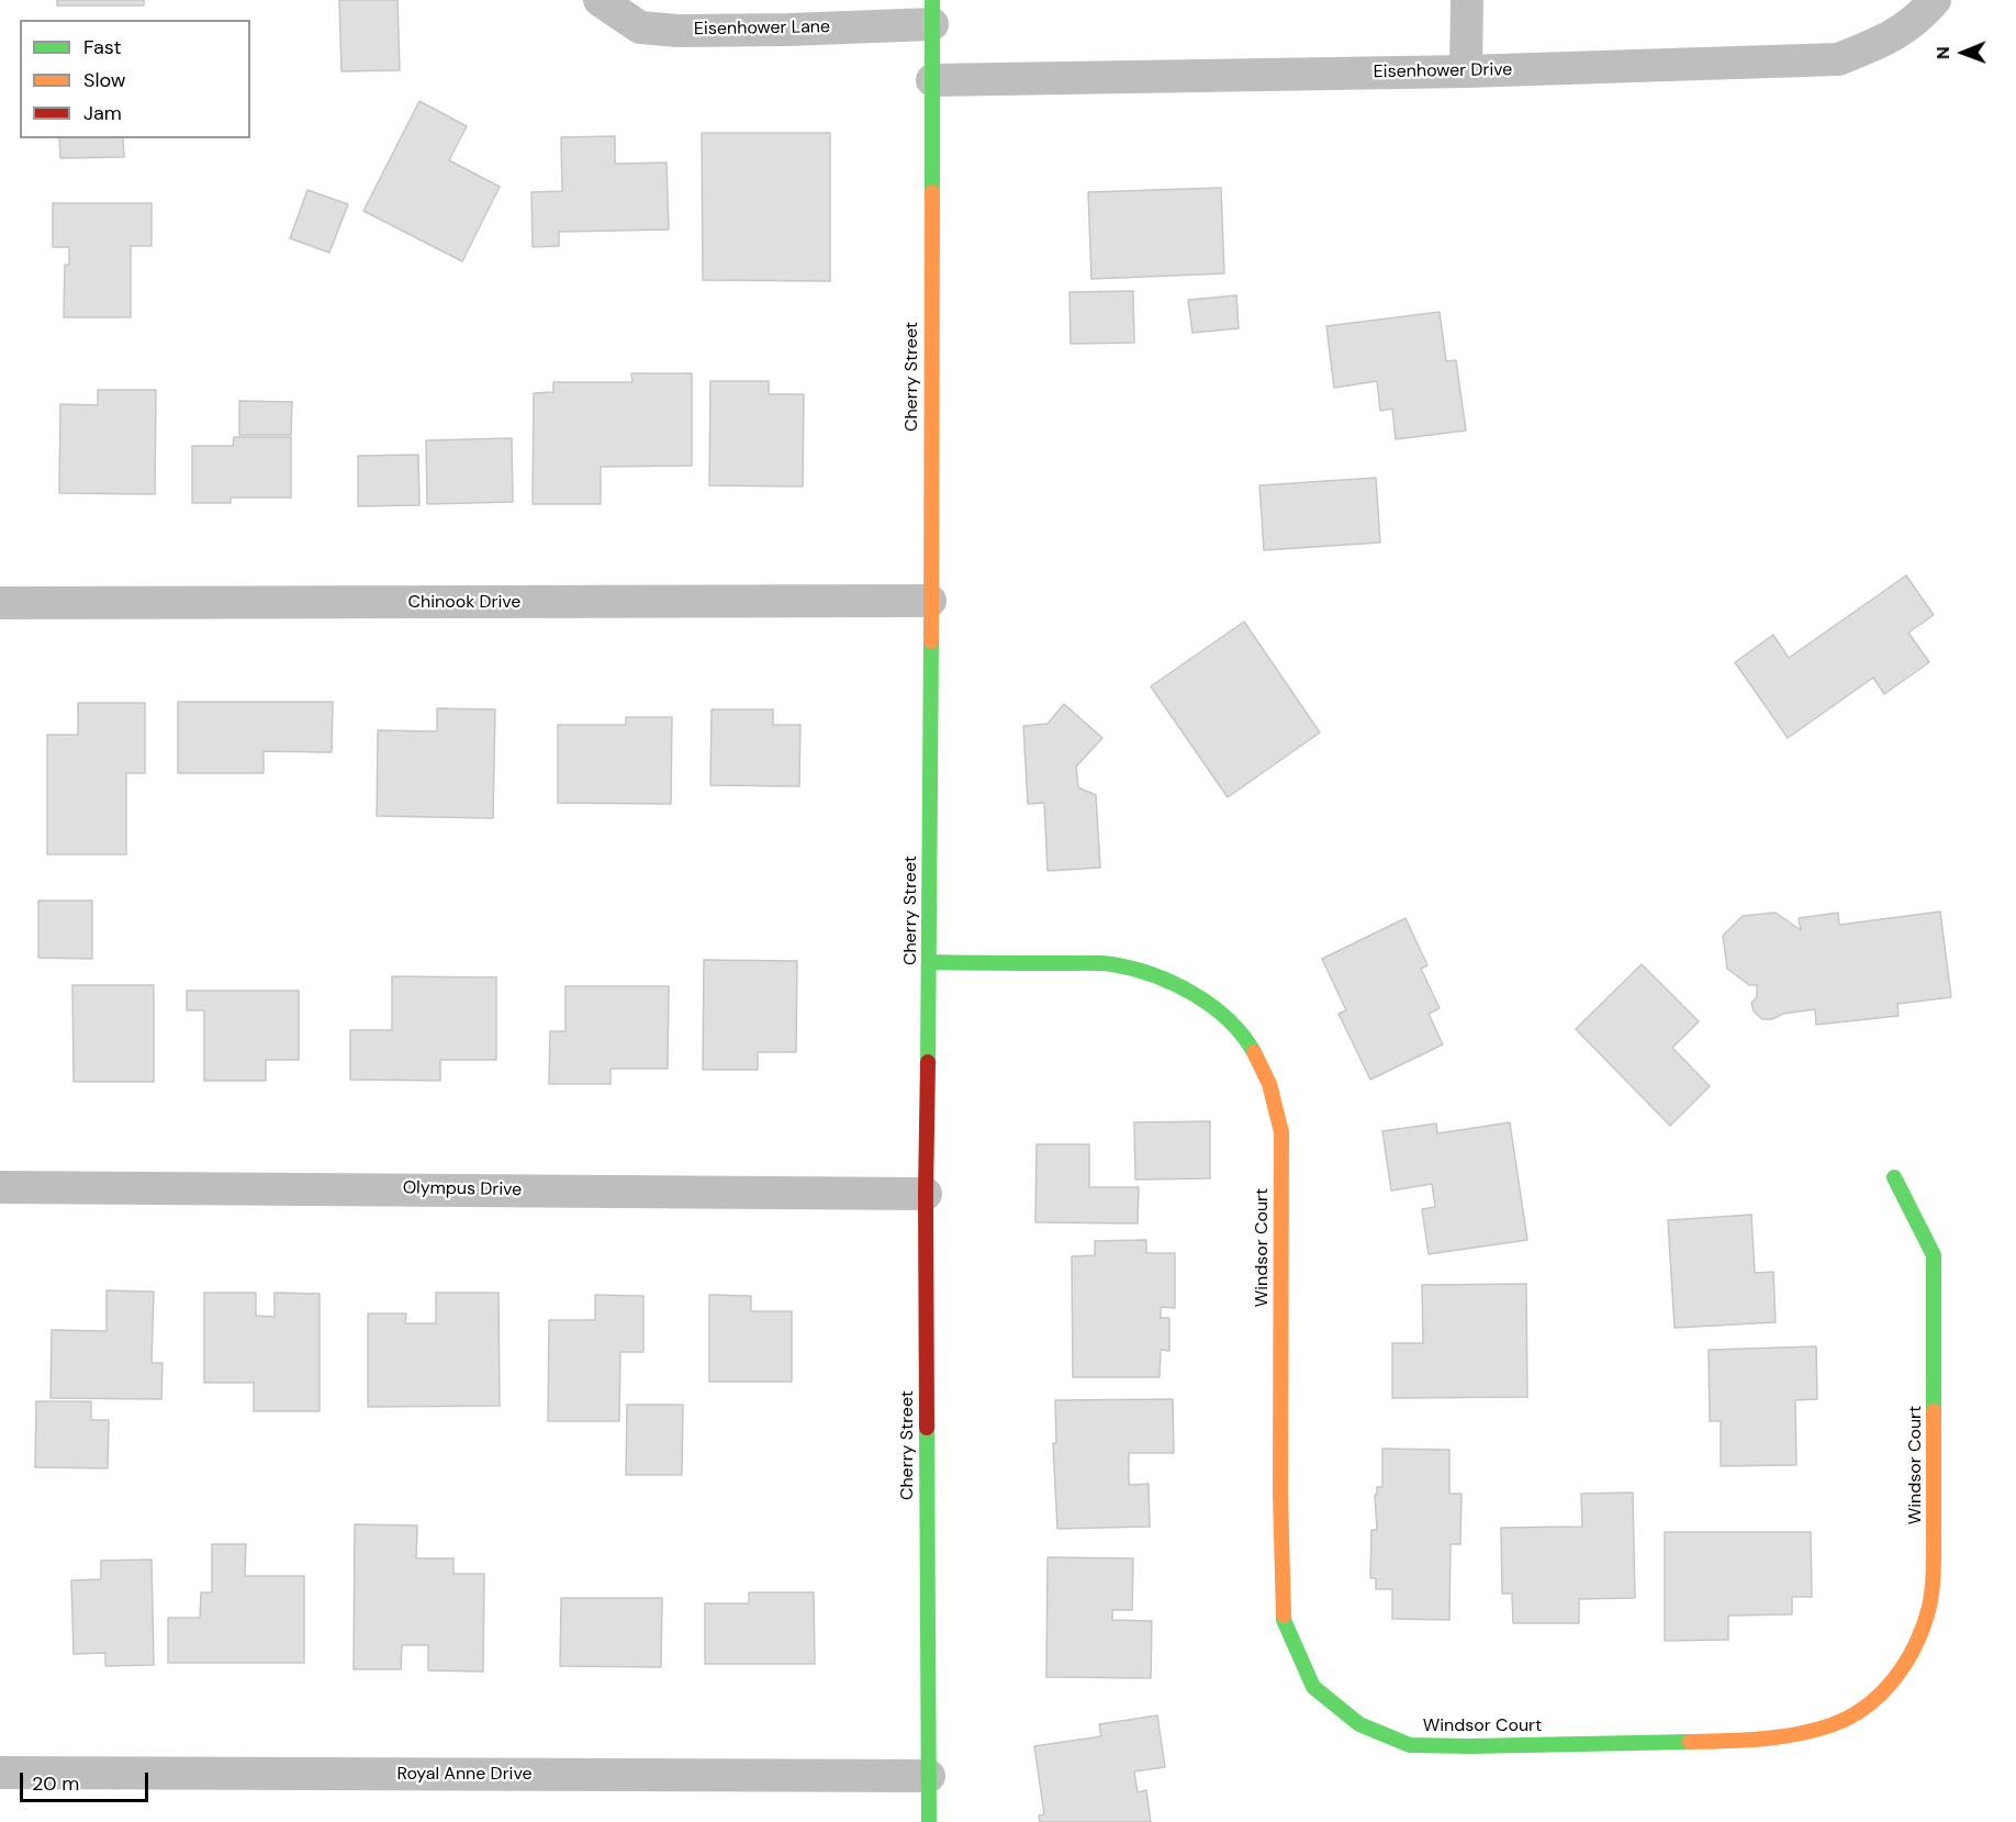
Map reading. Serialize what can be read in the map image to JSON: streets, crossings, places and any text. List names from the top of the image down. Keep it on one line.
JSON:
{"streets":{"street":["Eisenhower Lane","Eisenhower Drive","Cherry Street","Chinook Drive","Olympus Drive","Windsor Court","Royal Anne Drive"]},"crossings":[["Eisenhower Lane","Cherry Street"],["Eisenhower Drive","Cherry Street"],["Cherry Street","Chinook Drive"],["Cherry Street","Olympus Drive"],["Cherry Street","Windsor Court"],["Cherry Street","Royal Anne Drive"]],"legend":["Fast","Slow","Jam"],"scale_bar":"20 m","north":"left"}
